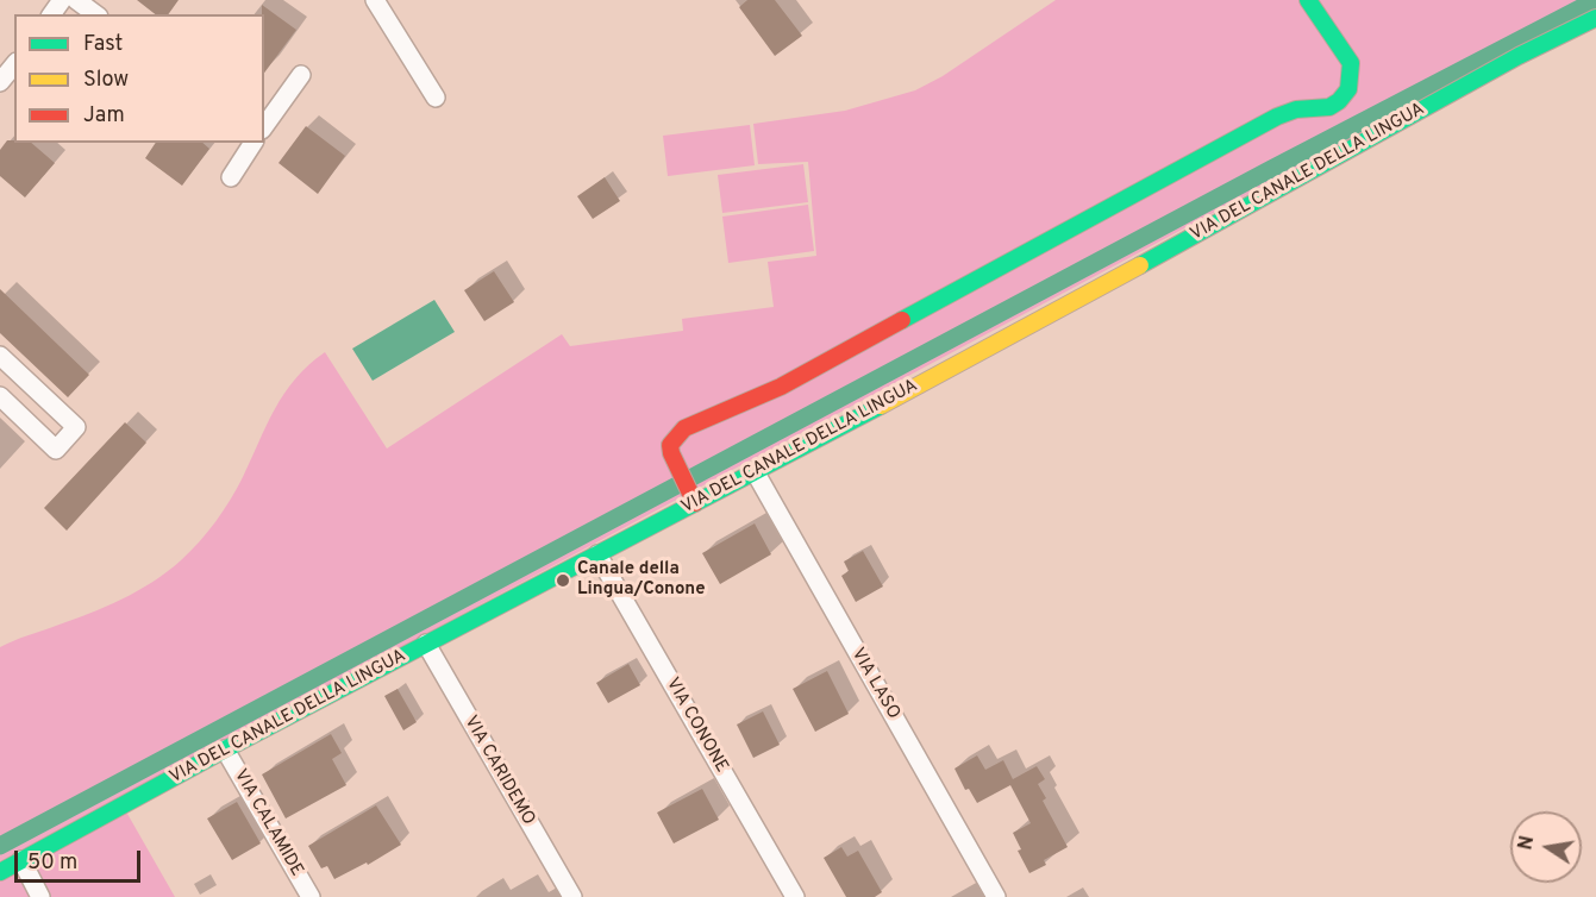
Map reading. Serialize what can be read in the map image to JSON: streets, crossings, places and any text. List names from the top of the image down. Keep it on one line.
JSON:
{"streets":{"street":["VIA DEL CANALE DELLA LINGUA","VIA LASO","VIA CONONE","VIA CARIDEMO","VIA CALAMIDE"]},"crossings":[["VIA DEL CANALE DELLA LINGUA","VIA LASO"],["VIA DEL CANALE DELLA LINGUA","VIA CONONE"],["VIA DEL CANALE DELLA LINGUA","VIA CARIDEMO"],["VIA DEL CANALE DELLA LINGUA","VIA CALAMIDE"]],"places":["Canale della Lingua/Conone"],"legend":["Fast","Slow","Jam"],"scale_bar":"50 m","north":"left"}
